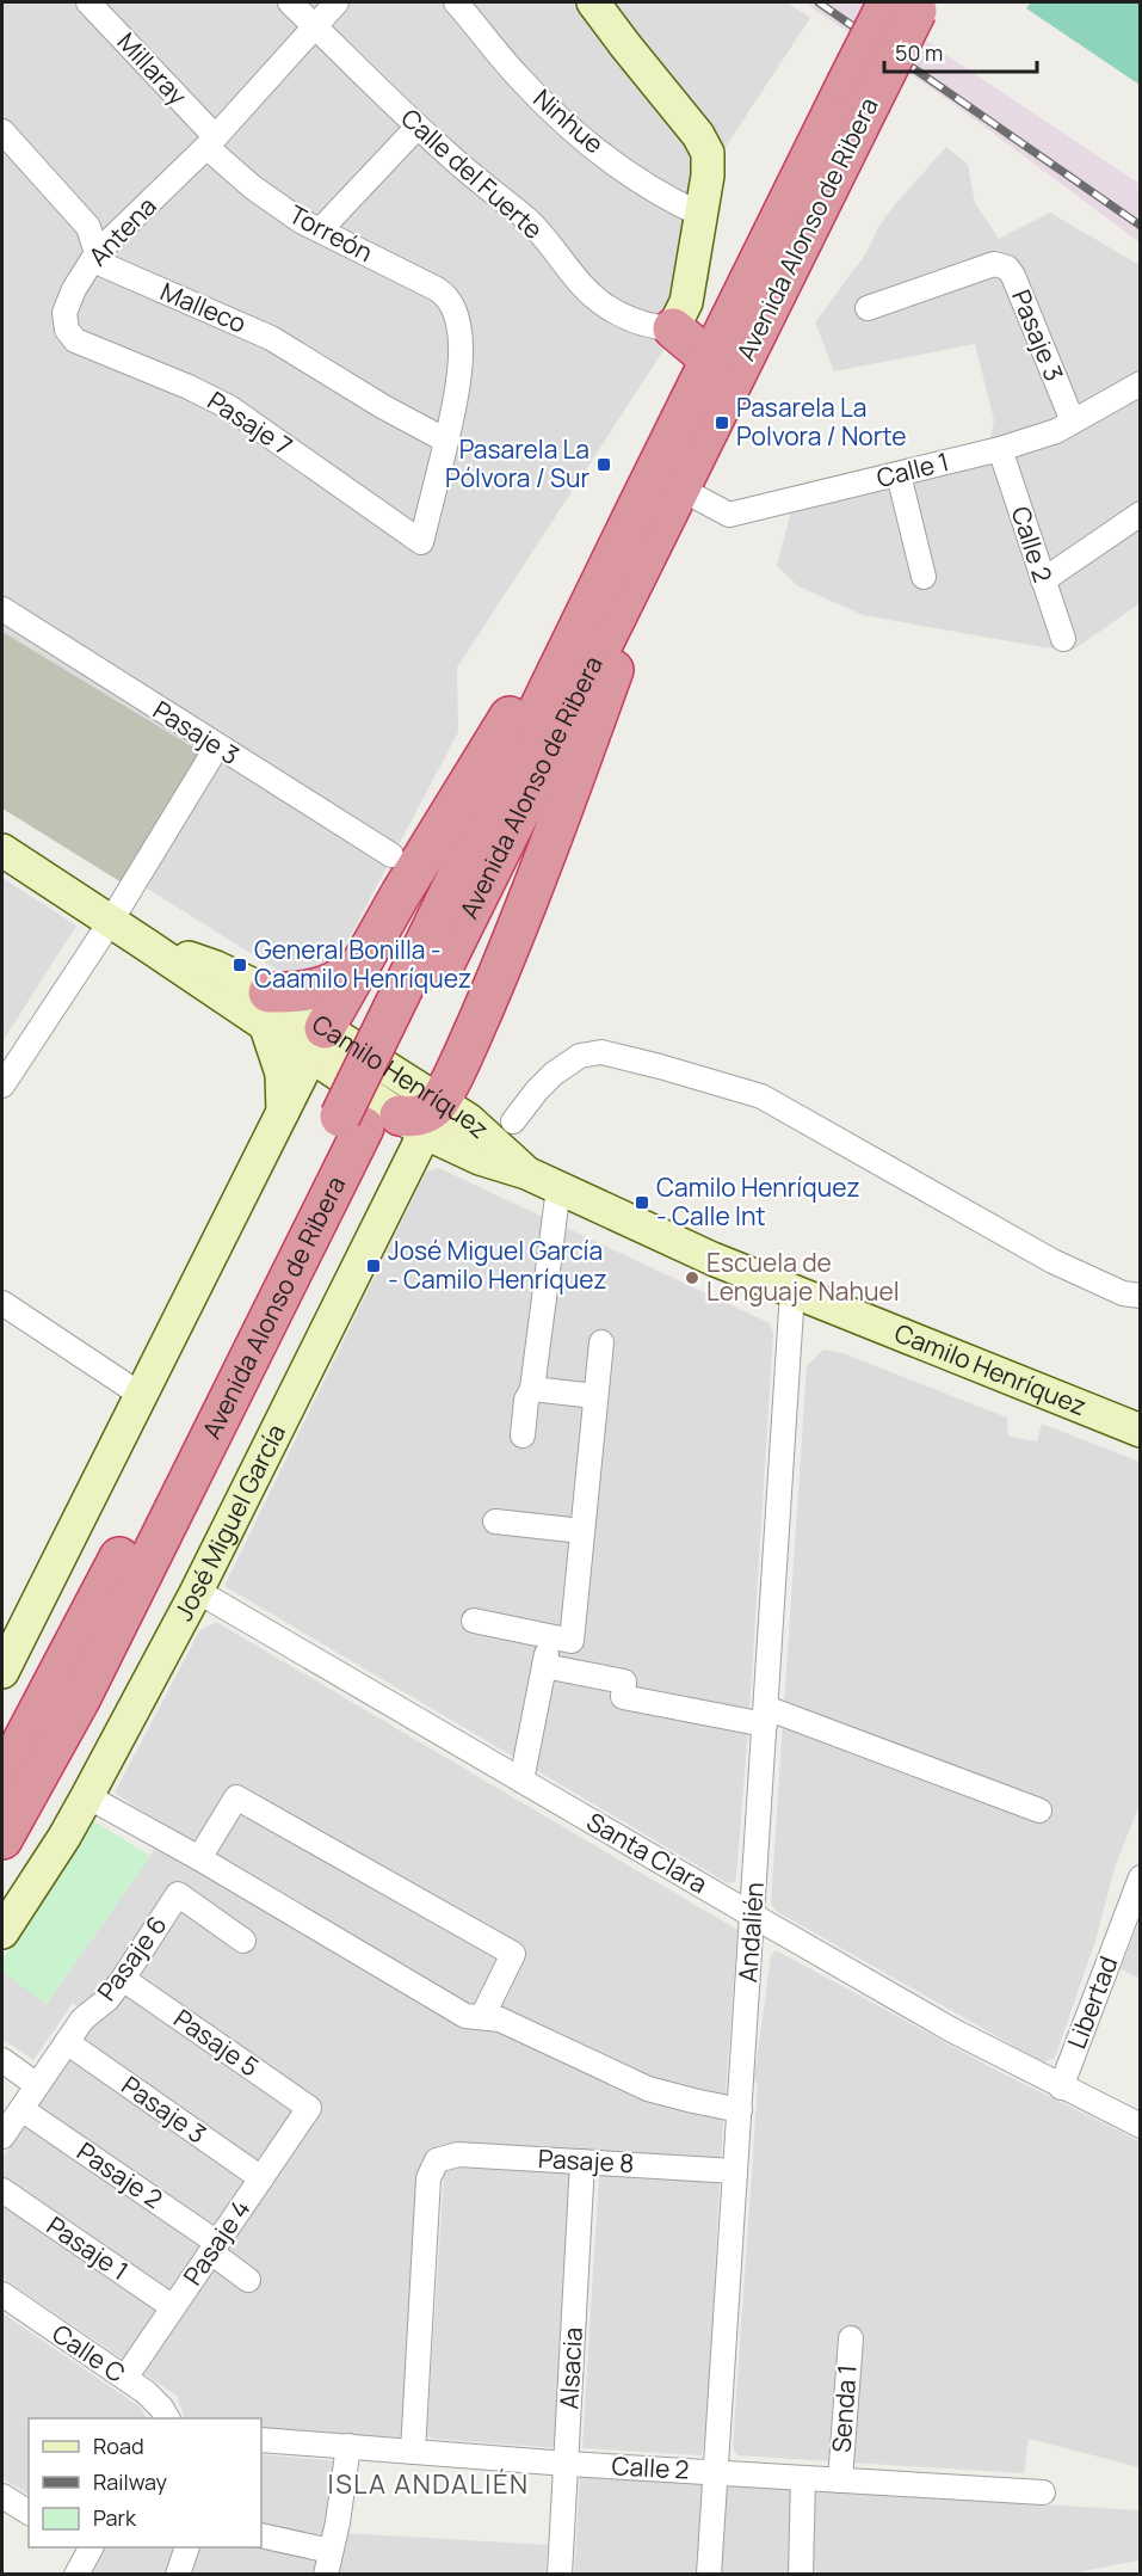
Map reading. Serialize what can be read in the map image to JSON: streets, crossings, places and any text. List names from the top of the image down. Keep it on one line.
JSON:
{"streets":{"highway":["Avenida Alonso de Ribera"],"main road":["Camilo Henríquez","José Miguel García"],"street":["Millaray","Ninhue","Calle del Fuerte","Antena","Torreón","Malleco","Pasaje 3","Pasaje 7","Calle 1","Calle 2","Santa Clara","Andalién","Pasaje 6","Libertad","Pasaje 5","Pasaje 8","Pasaje 2","Pasaje 4","Pasaje 1","Calle C","Alsacia","Senda 1"]},"crossings":[["Millaray","Antena"],["Millaray","Torreón"],["Calle del Fuerte","Antena"],["Avenida Alonso de Ribera","Calle 1"],["Avenida Alonso de Ribera","Camilo Henríquez"],["Avenida Alonso de Ribera","José Miguel García"],["Antena","Torreón"],["Antena","Malleco"],["Antena","Pasaje 7"],["Torreón","Malleco"],["Torreón","Pasaje 7"],["Malleco","Pasaje 7"],["Pasaje 3","Calle 1"],["Pasaje 3","Pasaje 6"],["Pasaje 3","Pasaje 4"],["Calle 1","Calle 2"],["Calle 2","Andalién"],["Calle 2","Pasaje 8"],["Calle 2","Alsacia"],["Calle 2","Senda 1"],["Camilo Henríquez","José Miguel García"],["Camilo Henríquez","Andalién"],["José Miguel García","Santa Clara"],["Santa Clara","Andalién"],["Santa Clara","Libertad"],["Andalién","Pasaje 8"],["Pasaje 6","Pasaje 5"],["Pasaje 6","Pasaje 2"],["Pasaje 5","Pasaje 4"],["Pasaje 8","Alsacia"],["Pasaje 2","Pasaje 4"],["Pasaje 4","Pasaje 1"],["Pasaje 4","Calle C"]],"districts":["ISLA ANDALIÉN"],"places":{"transit":["Pasarela La Polvora / Norte","Pasarela La Pólvora / Sur","General Bonilla - Caamilo Henríquez","Camilo Henríquez - Calle Int","José Miguel García - Camilo Henríquez"],"other":["Escuela de Lenguaje Nahuel"]},"legend":["Road","Railway","Park"],"scale_bar":"50 m"}
